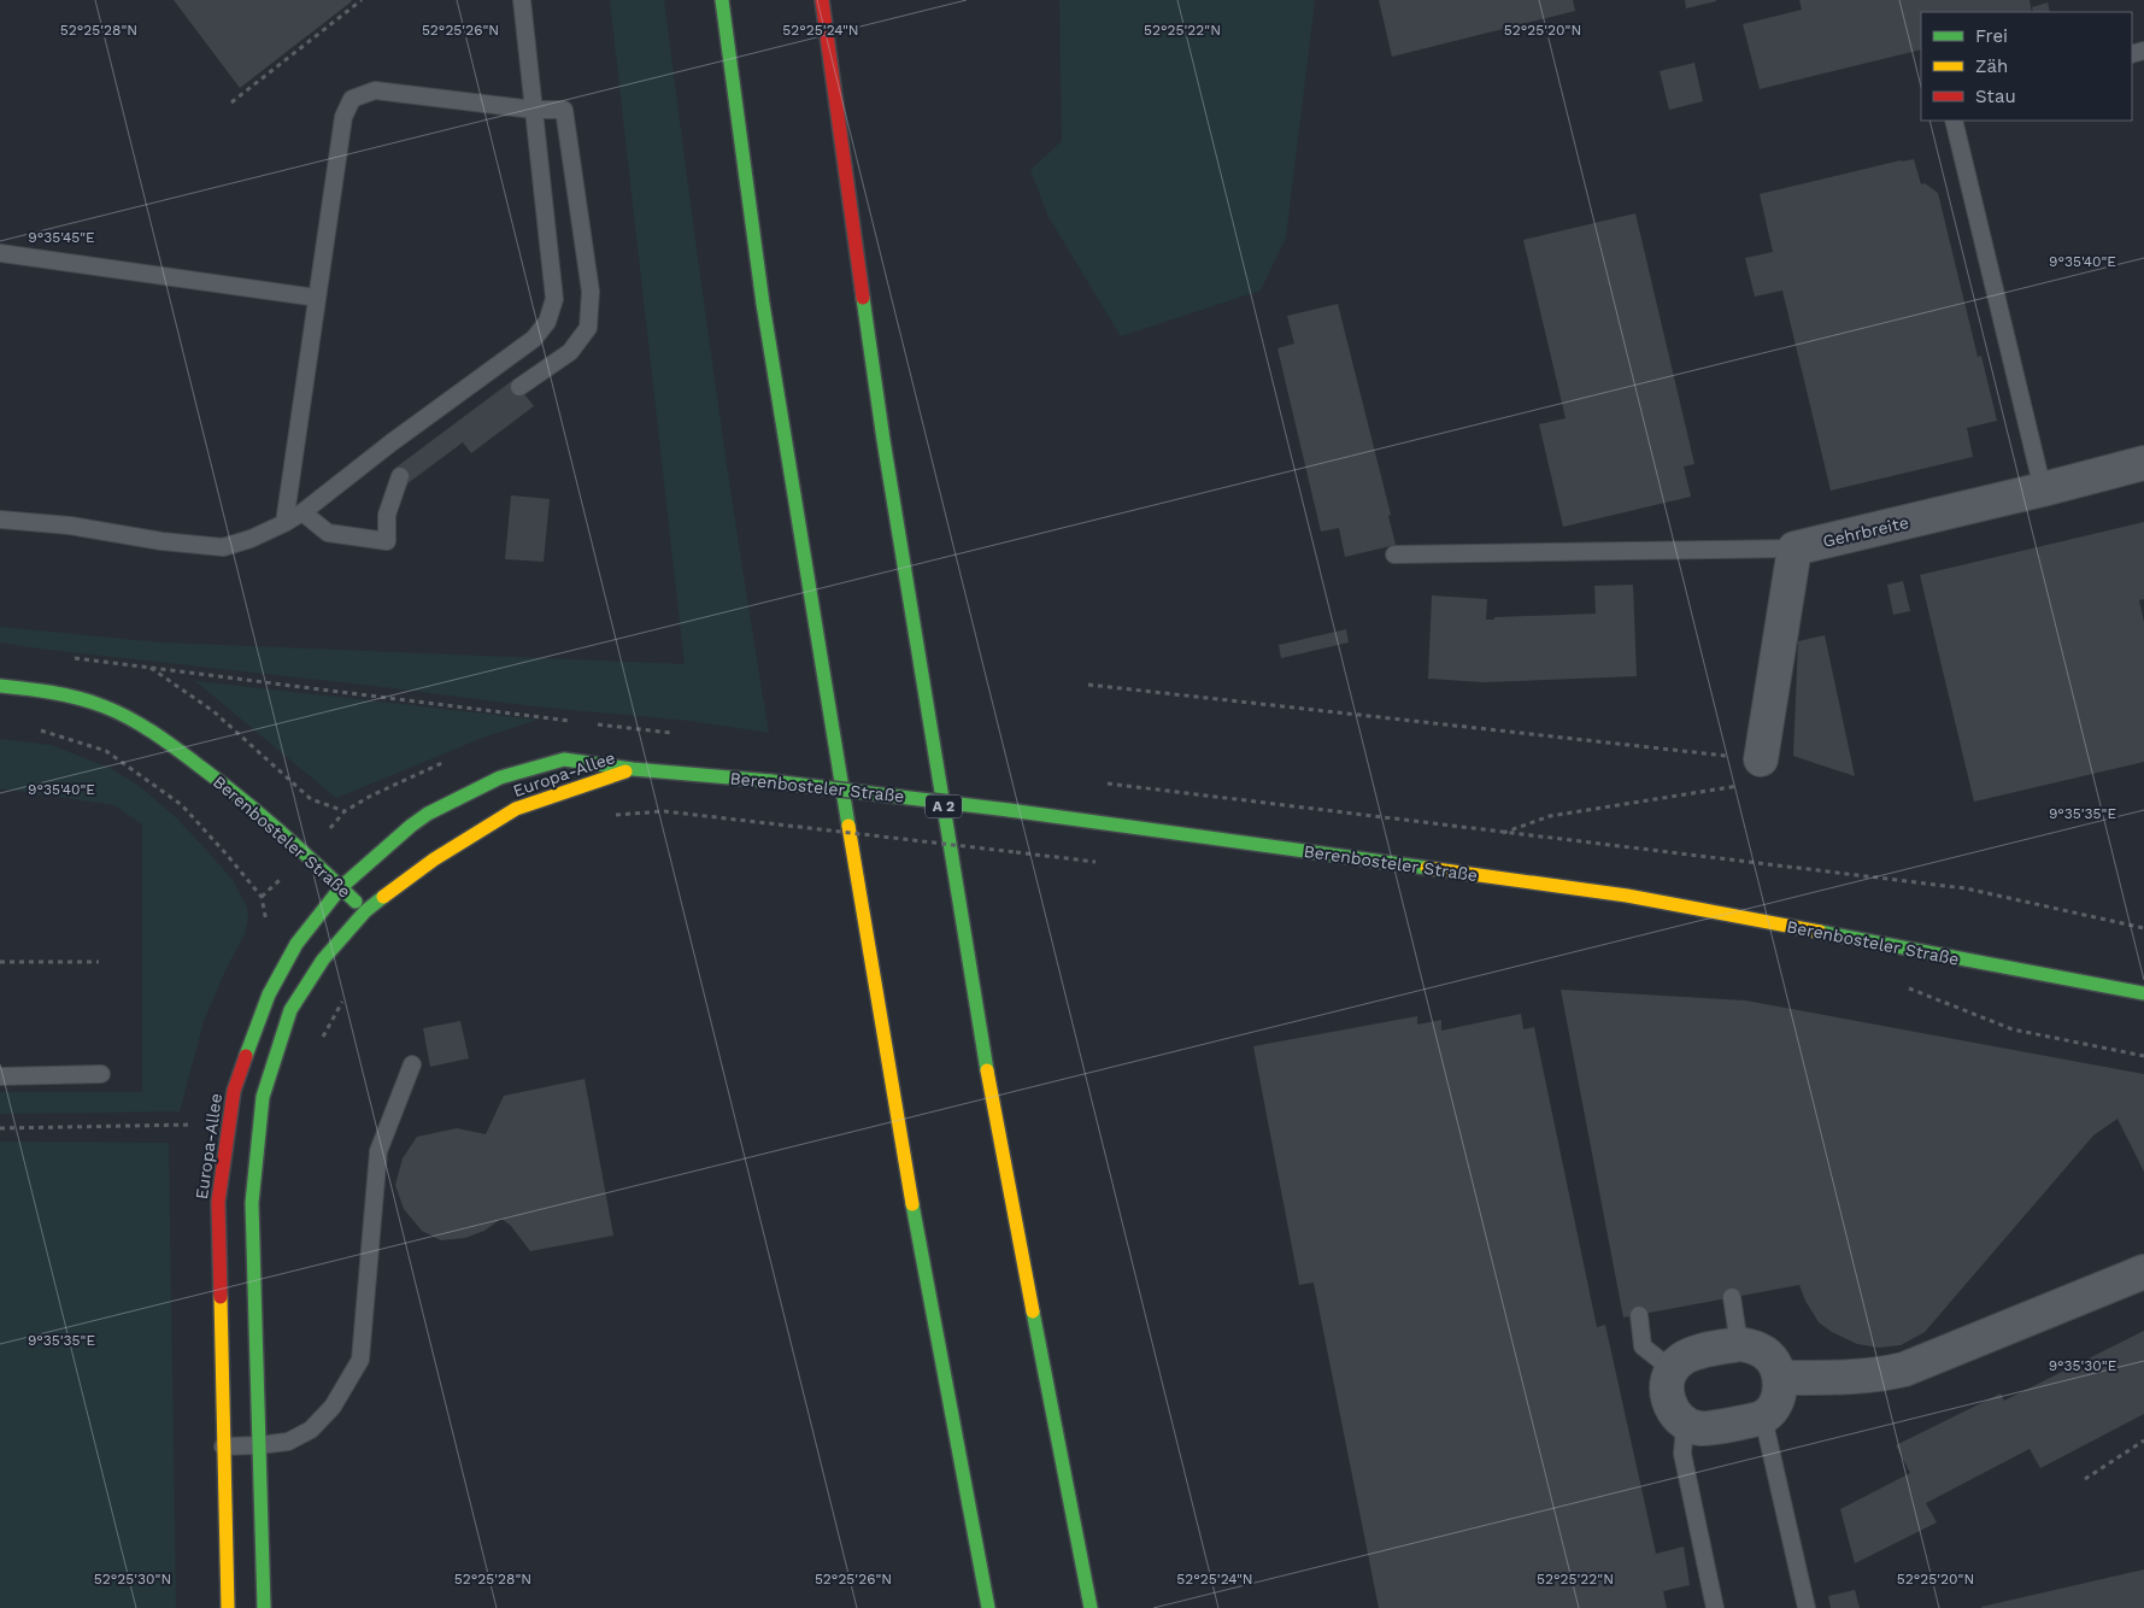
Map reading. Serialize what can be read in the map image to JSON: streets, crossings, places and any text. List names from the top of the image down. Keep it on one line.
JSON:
{"streets":{"main road":["Europa-Allee","Berenbosteler Straße","A 2"],"street":["Gehrbreite"]},"crossings":[["Europa-Allee","Berenbosteler Straße"]],"legend":["Frei","Zäh","Stau"],"coordinates":["52°25'28\"N","52°25'26\"N","52°25'24\"N","52°25'22\"N","52°25'20\"N","9°35'45\"E","9°35'40\"E","9°35'35\"E","9°35'30\"E","52°25'30\"N"]}
